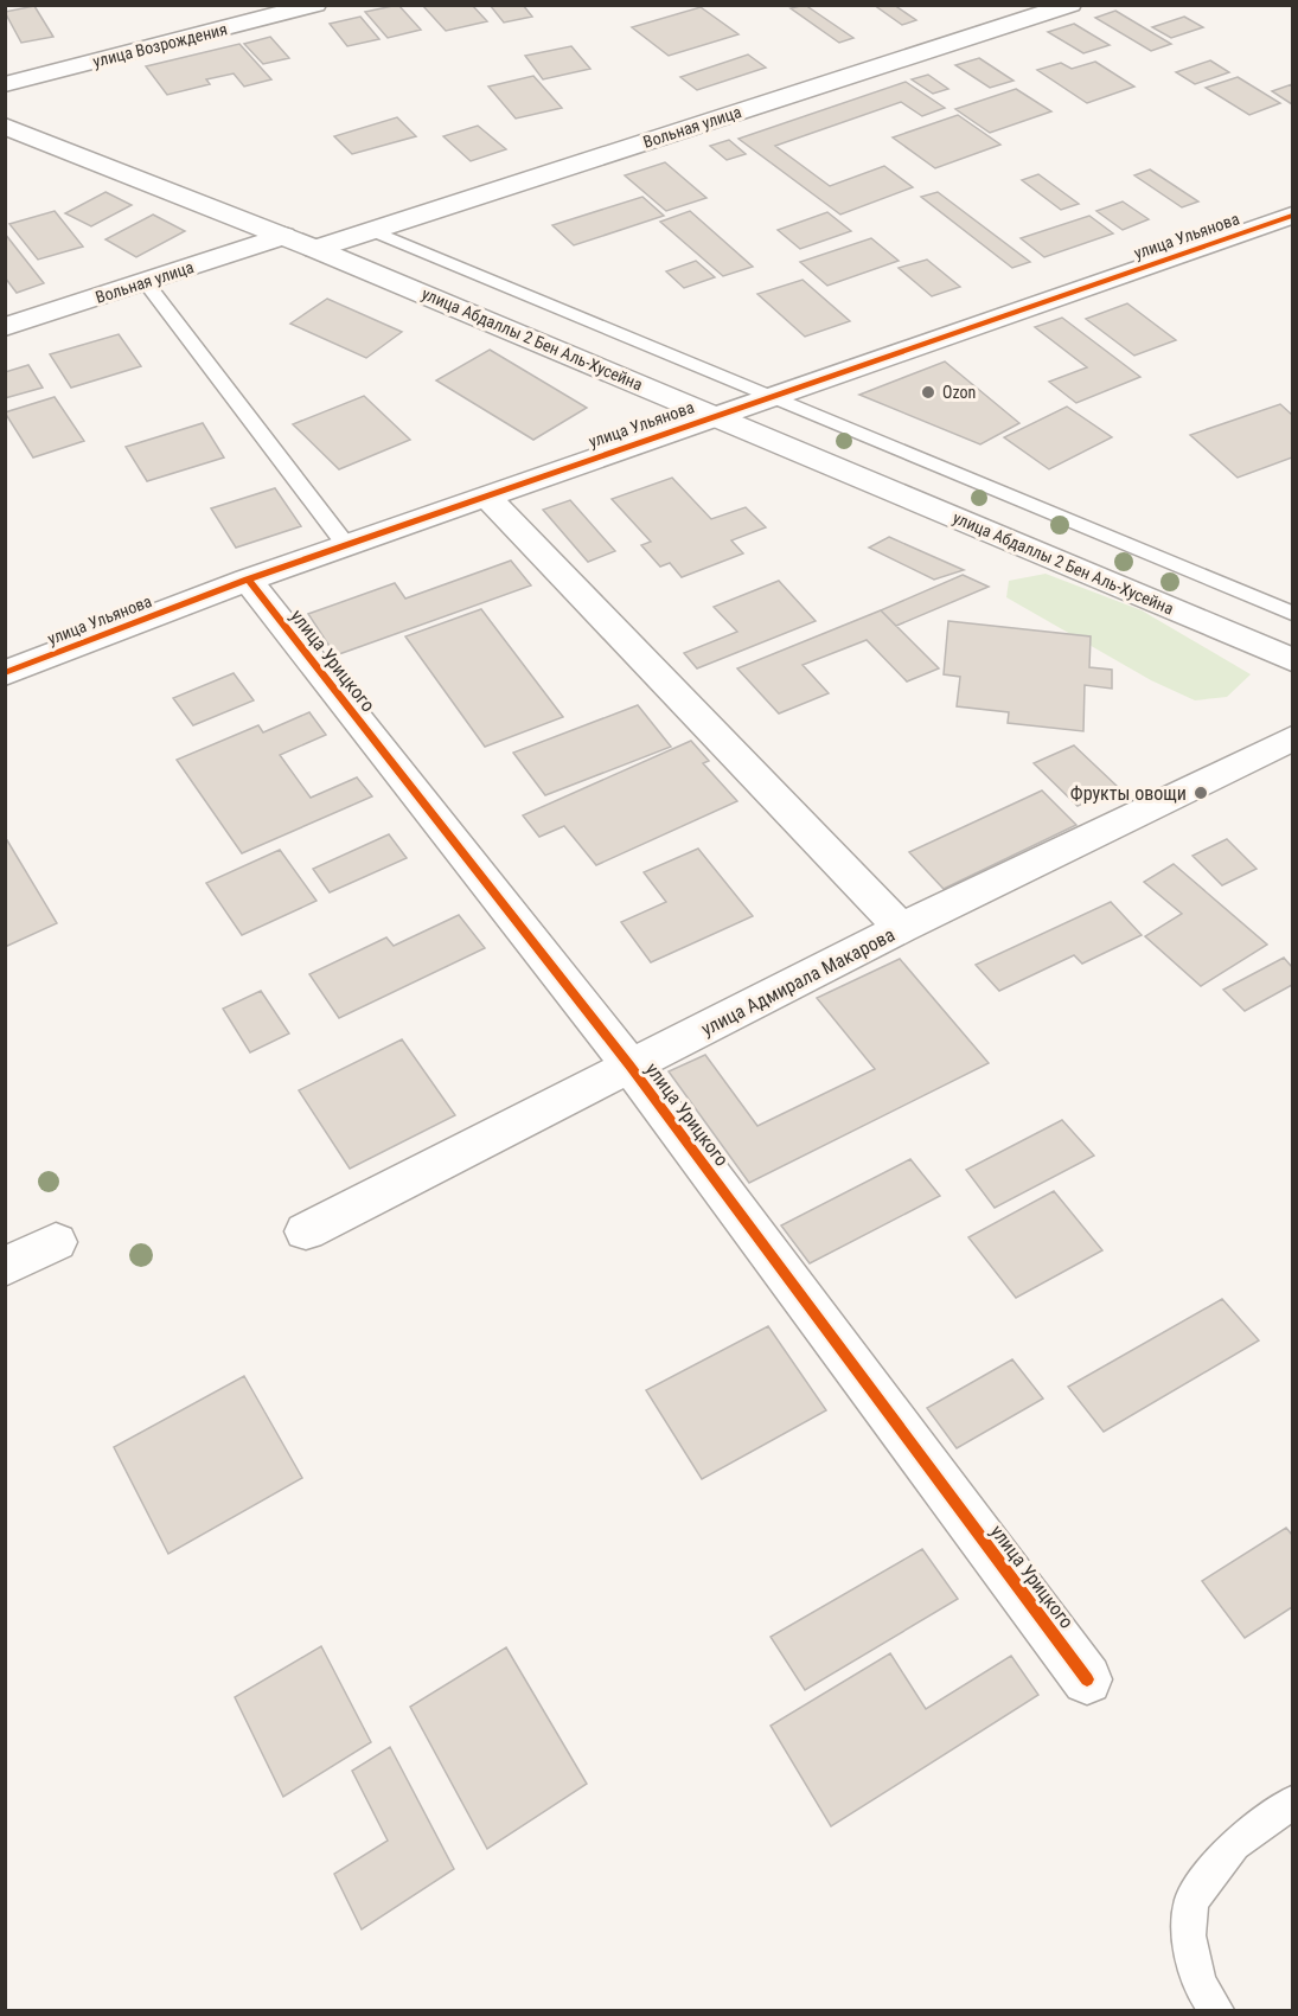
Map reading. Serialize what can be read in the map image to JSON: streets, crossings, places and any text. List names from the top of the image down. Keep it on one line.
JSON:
{"streets":{"street":["улица Возрождения","Вольная улица","улица Ульянова","улица Абдаллы 2 Бен Аль-Хусейна","улица Урицкого","улица Адмирала Макарова"]},"crossings":[["Вольная улица","улица Абдаллы 2 Бен Аль-Хусейна"],["улица Ульянова","улица Абдаллы 2 Бен Аль-Хусейна"],["улица Ульянова","улица Урицкого"],["улица Урицкого","улица Адмирала Макарова"]],"places":["Ozon","Фрукты овощи"]}
